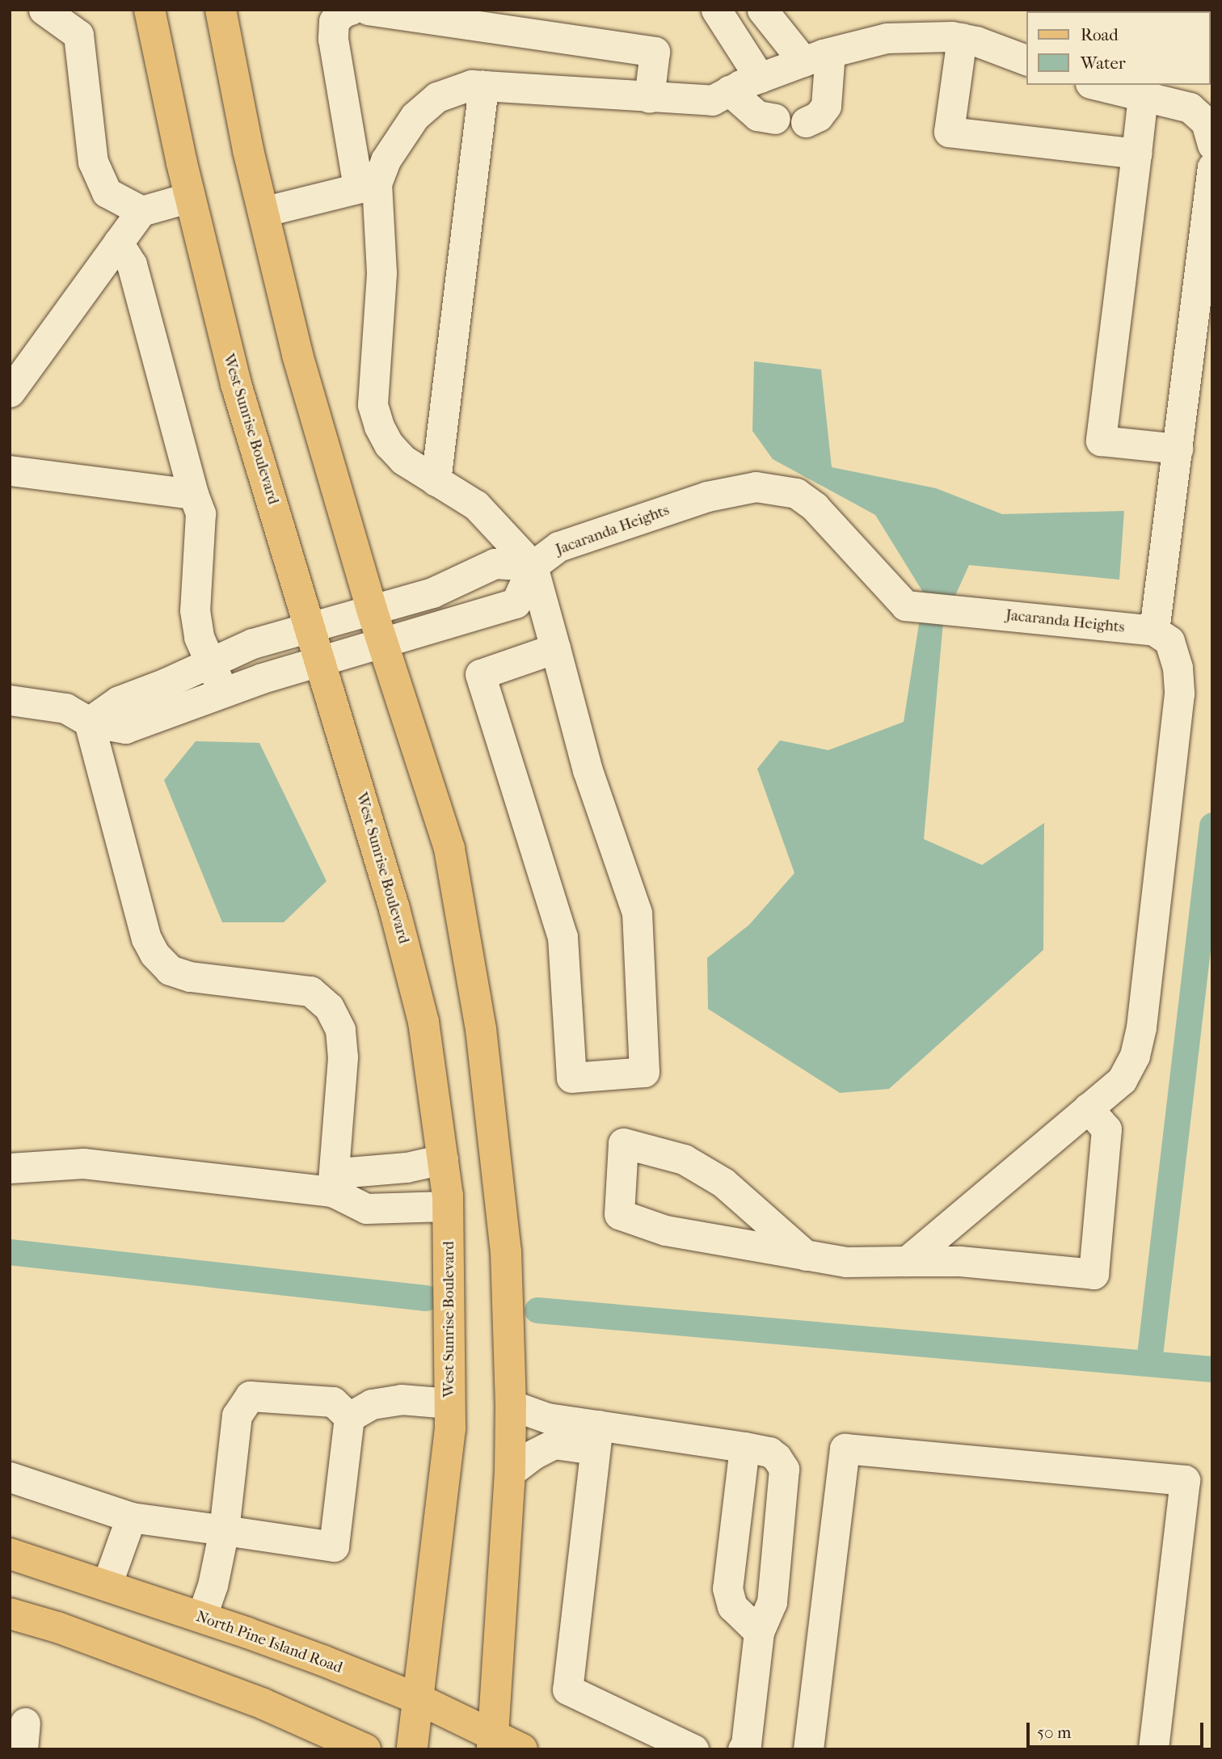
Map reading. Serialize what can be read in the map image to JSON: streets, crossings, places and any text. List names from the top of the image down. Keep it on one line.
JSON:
{"streets":{"main road":["West Sunrise Boulevard","North Pine Island Road"],"street":["Jacaranda Heights"]},"crossings":[["West Sunrise Boulevard","Jacaranda Heights"],["West Sunrise Boulevard","North Pine Island Road"]],"legend":["Road","Water"],"scale_bar":"50 m"}
